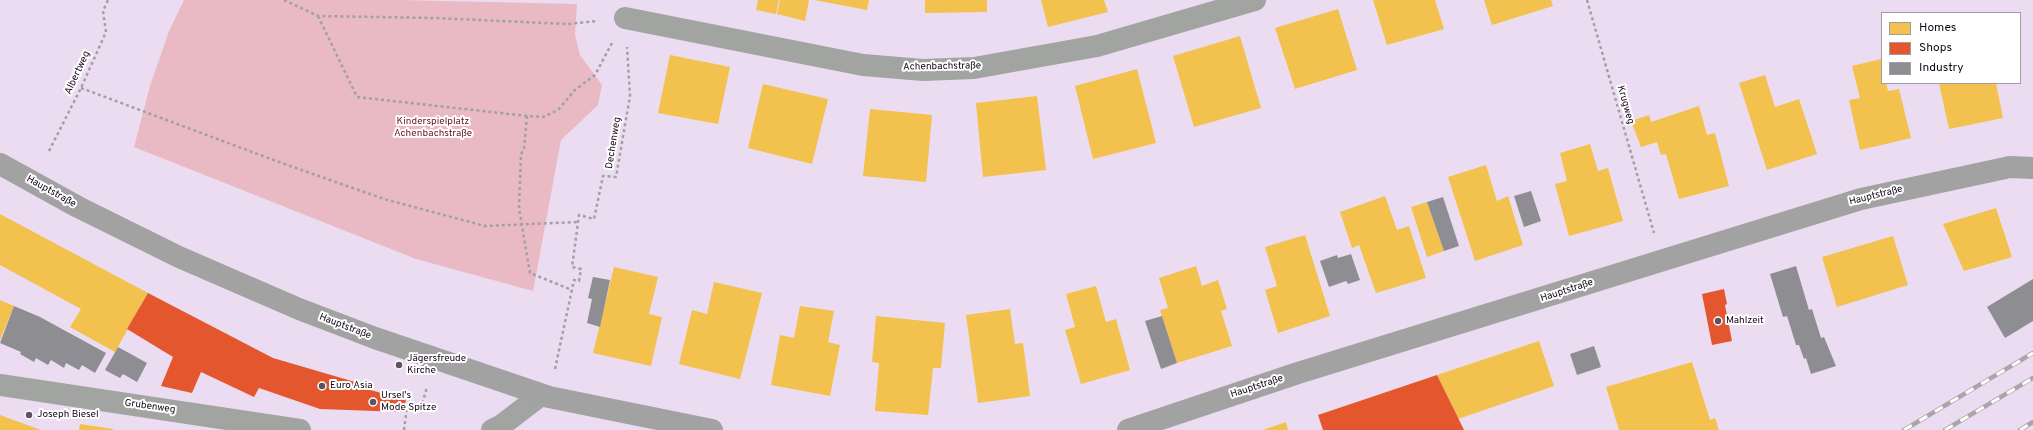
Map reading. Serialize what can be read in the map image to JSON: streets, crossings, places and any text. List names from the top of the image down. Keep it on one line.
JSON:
{"streets":{"main road":["Hauptstraße"],"street":["Achenbachstraße","Grubenweg"],"path":["Albertweg","Krugweg","Dechenweg"]},"crossings":[["Achenbachstraße","Dechenweg"]],"parks":["Kinderspielplatz Achenbachstraße"],"places":["Mahlzeit","Jägersfreude Kirche","Euro Asia","Ursel's Mode Spitze","Joseph Biesel"],"legend":["Homes","Shops","Industry"]}
